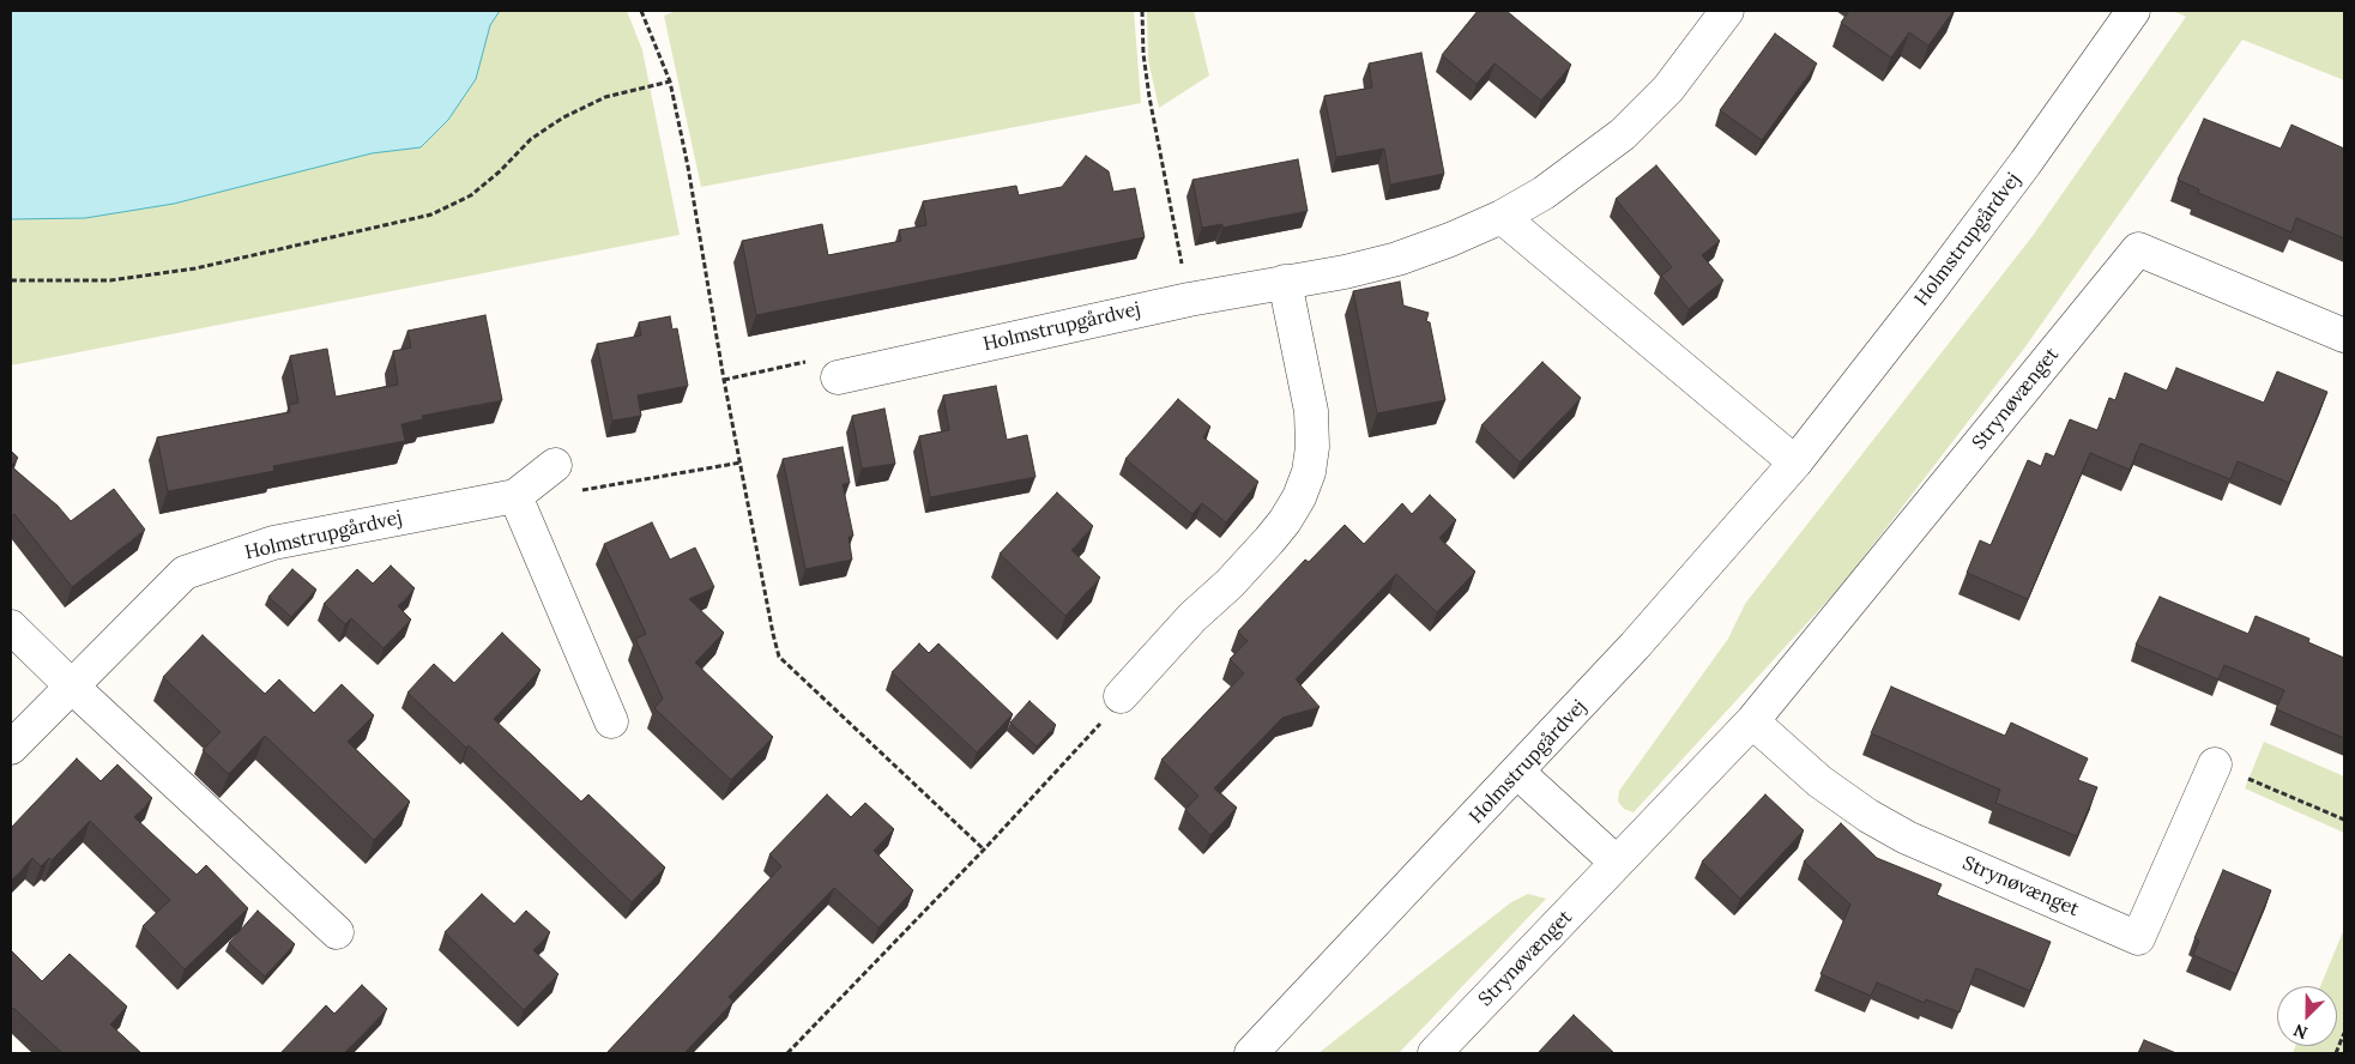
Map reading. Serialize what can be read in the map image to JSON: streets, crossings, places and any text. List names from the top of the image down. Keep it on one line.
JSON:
{"streets":{"street":["Holmstrupgårdvej","Strynøvænget"]},"north":"bottom left"}
